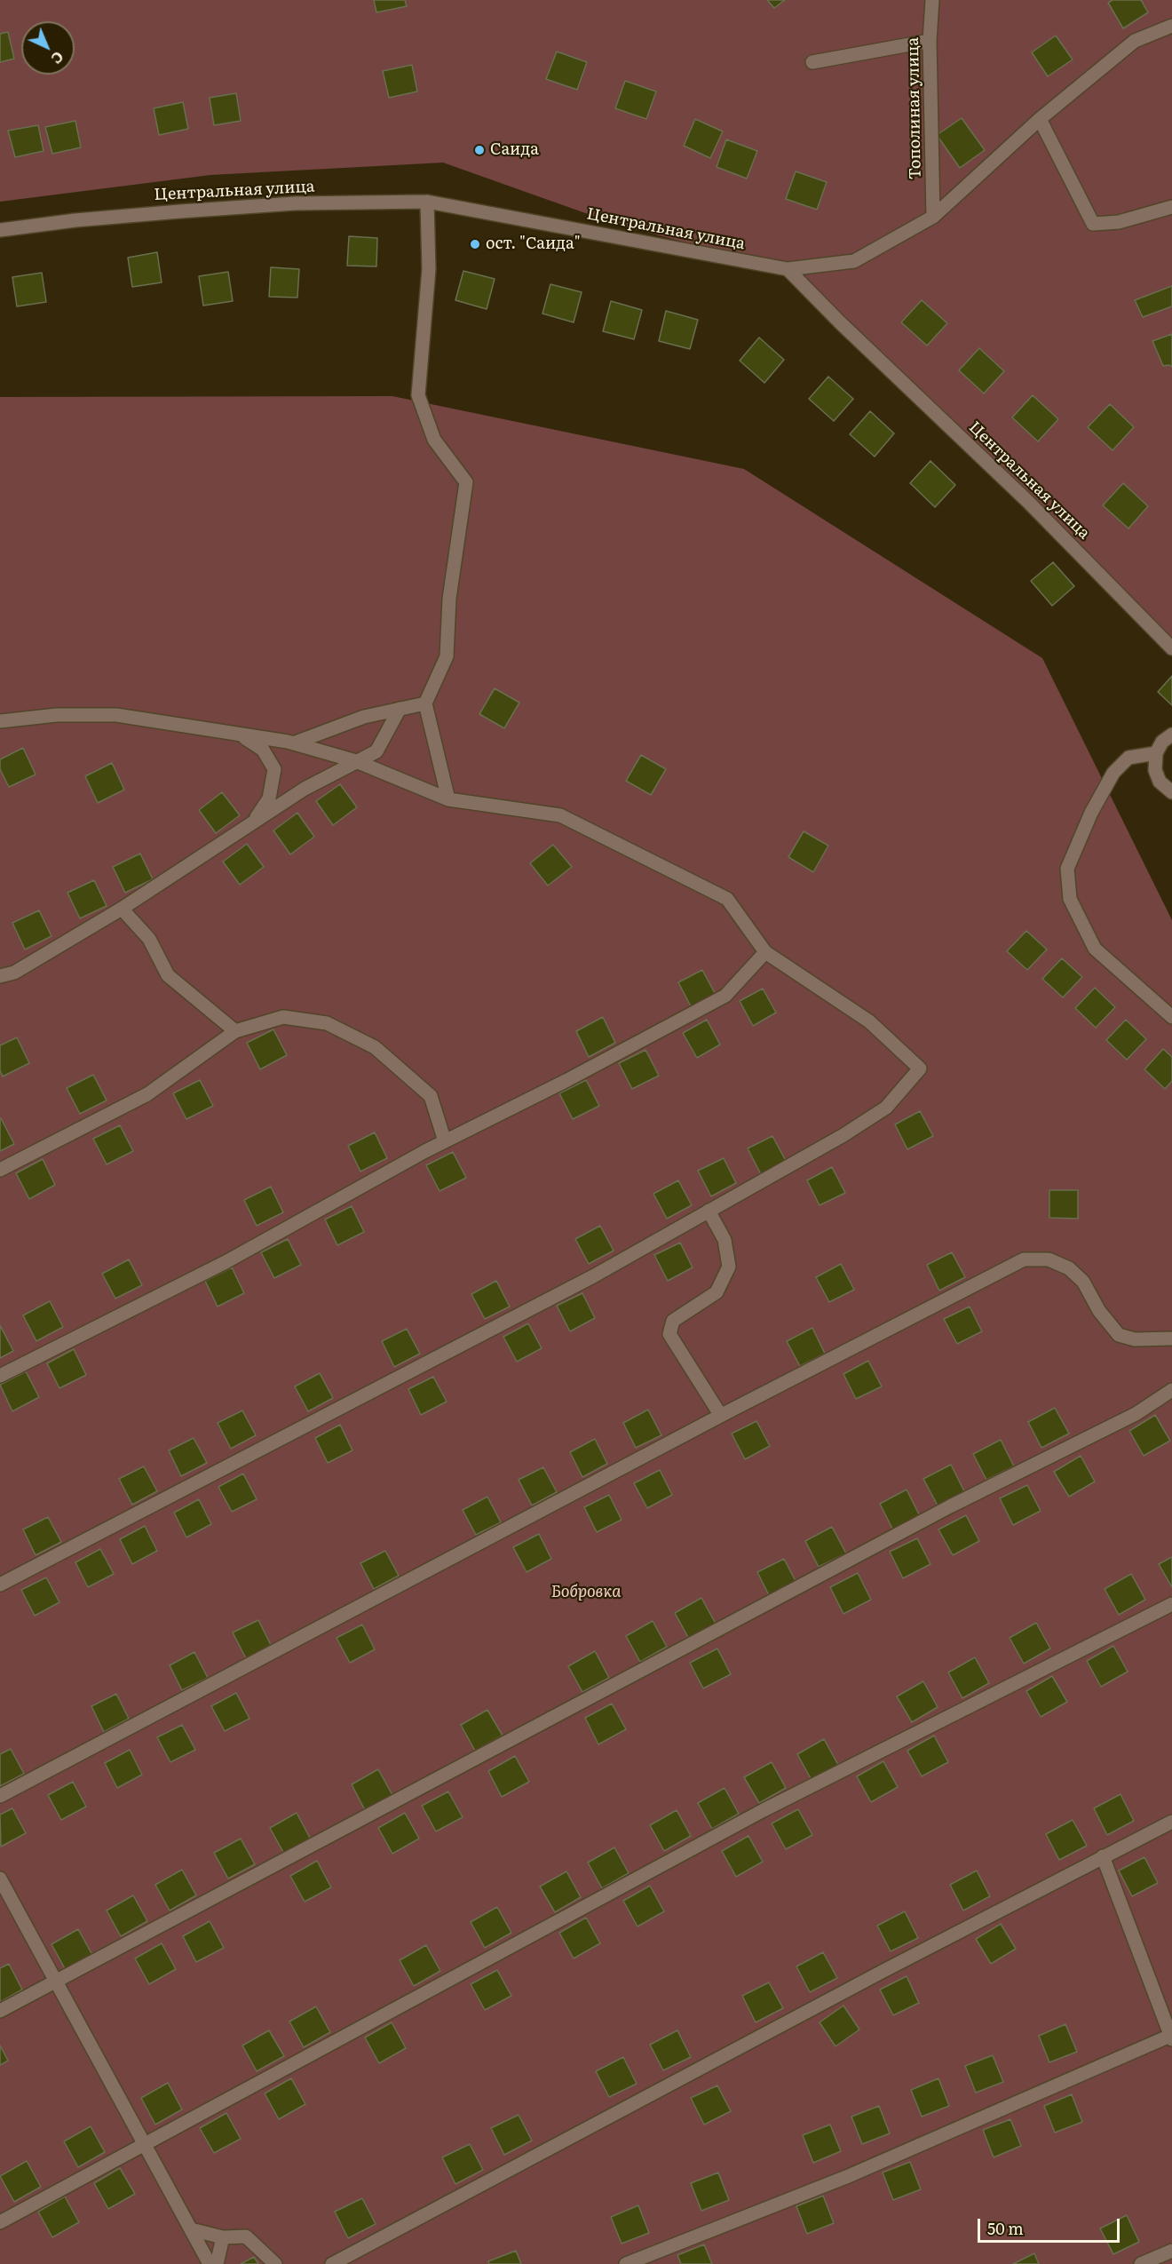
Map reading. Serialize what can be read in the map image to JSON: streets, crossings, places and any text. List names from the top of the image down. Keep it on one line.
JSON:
{"streets":{"street":["Тополиная улица","Центральная улица"]},"parks":["Бобровка"],"places":["Саида","ост. \"Саида\""],"scale_bar":"50 m","north":"bottom right"}
